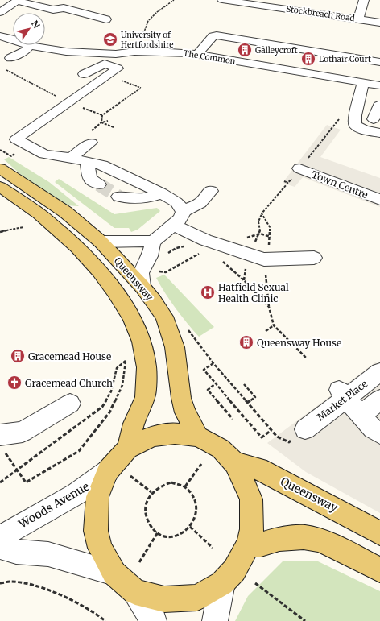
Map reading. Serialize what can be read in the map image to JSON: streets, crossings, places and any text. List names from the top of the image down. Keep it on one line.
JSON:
{"streets":{"main road":["Queensway"],"street":["Stockbreach Road","The Common","Town Centre","Market Place","Woods Avenue"]},"places":{"school or university":["University of Hertfordshire"],"building":["Galleycroft","Lothair Court","Queensway House","Gracemead House"],"hospital":["Hatfield Sexual Health Clinic"],"church":["Gracemead Church"]},"north":"top right"}
